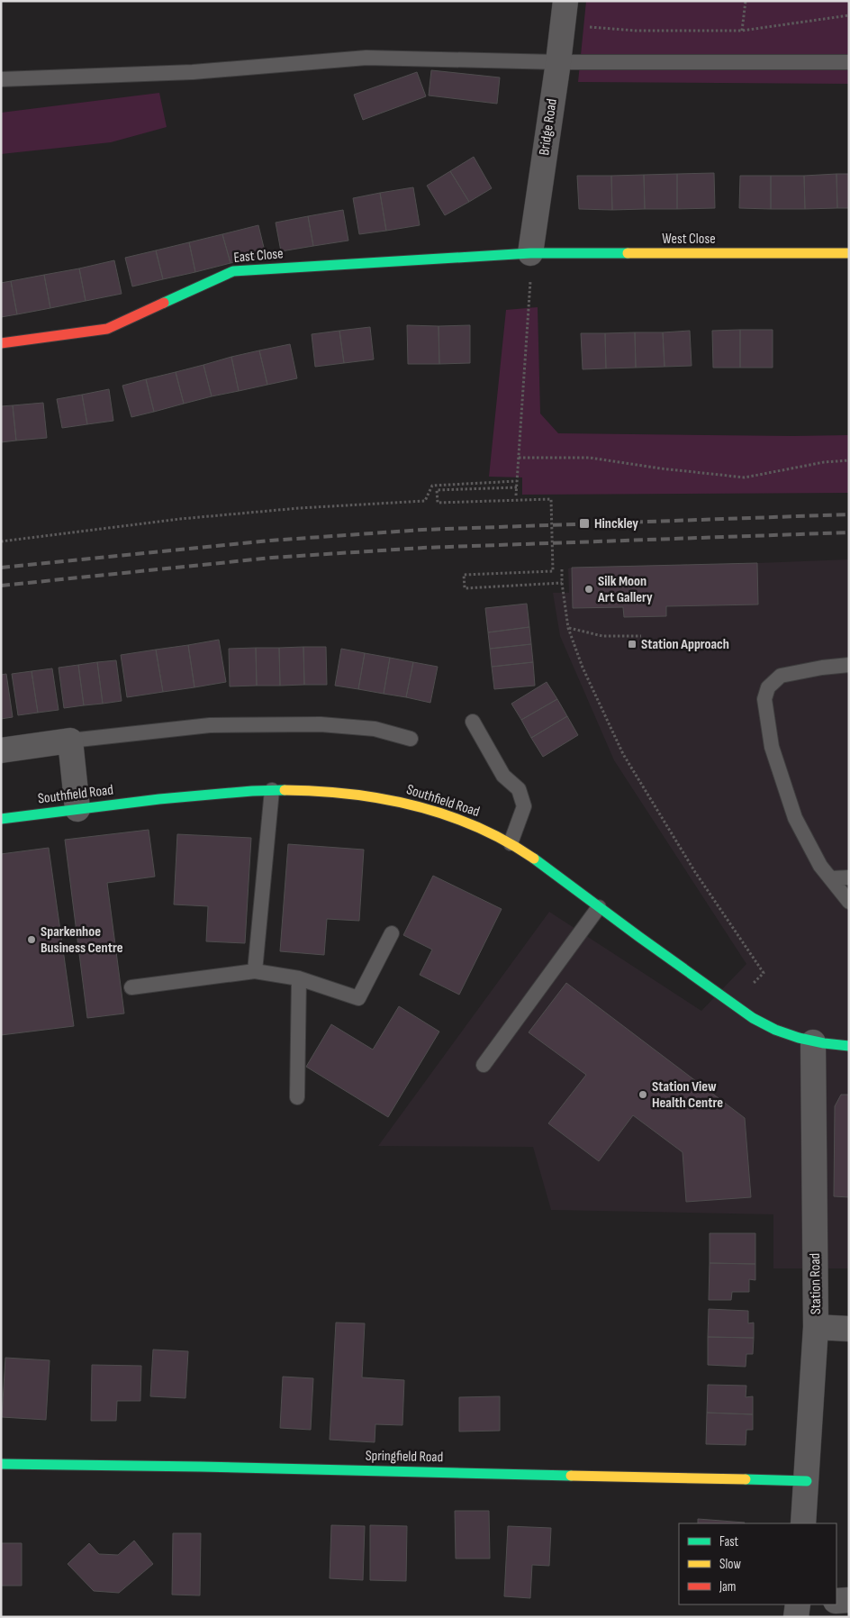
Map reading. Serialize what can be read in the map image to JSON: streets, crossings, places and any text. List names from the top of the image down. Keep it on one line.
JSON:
{"streets":{"street":["Bridge Road","West Close","East Close","Southfield Road","Station Road","Springfield Road"]},"crossings":[["Bridge Road","West Close"],["Bridge Road","East Close"],["West Close","East Close"],["Southfield Road","Station Road"],["Station Road","Springfield Road"]],"places":{"transit":["Hinckley","Station Approach"],"other":["Silk Moon Art Gallery","Sparkenhoe Business Centre","Station View Health Centre"]},"legend":["Fast","Slow","Jam"]}
